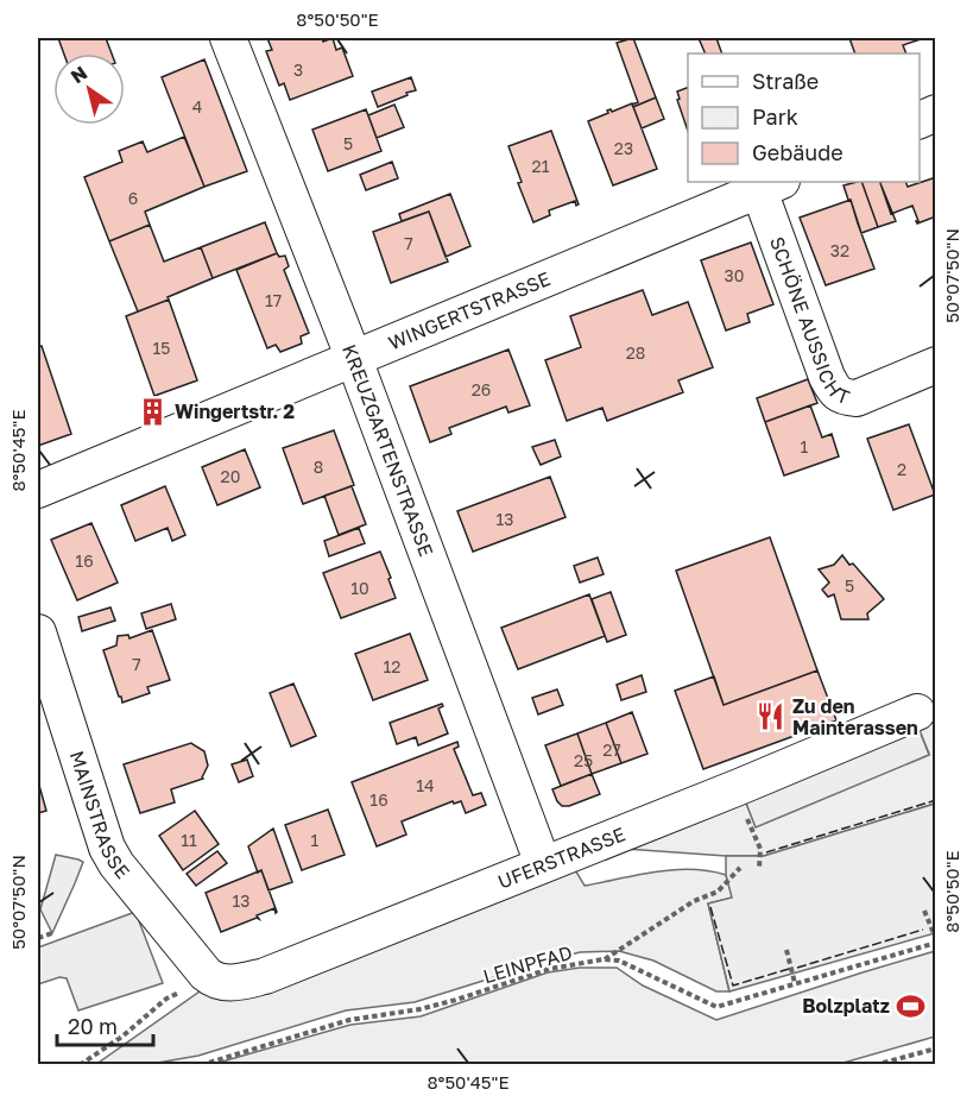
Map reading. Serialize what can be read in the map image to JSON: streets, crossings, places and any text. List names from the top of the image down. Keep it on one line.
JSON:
{"streets":{"street":["WINGERTSTRASSE","SCHÖNE AUSSICHT","KREUZGARTENSTRASSE","MAINSTRASSE","UFERSTRASSE"],"path":["LEINPFAD"]},"crossings":[["WINGERTSTRASSE","SCHÖNE AUSSICHT"],["WINGERTSTRASSE","KREUZGARTENSTRASSE"],["KREUZGARTENSTRASSE","UFERSTRASSE"],["MAINSTRASSE","UFERSTRASSE"]],"places":{"building":["Wingertstr. 2"],"restaurant":["Zu den Mainterassen"],"sports":["Bolzplatz"]},"house_numbers":["3","4","5","23","21","6","7","32","30","17","15","28","26","1","8","2","20","13","16","5","10","7","12","27","25","14","16","11","1","13"],"legend":["Straße","Park","Gebäude"],"scale_bar":"20 m","north":"top left","coordinates":["8°50'50\"E","50°07'50\"N","8°50'45\"E"]}
